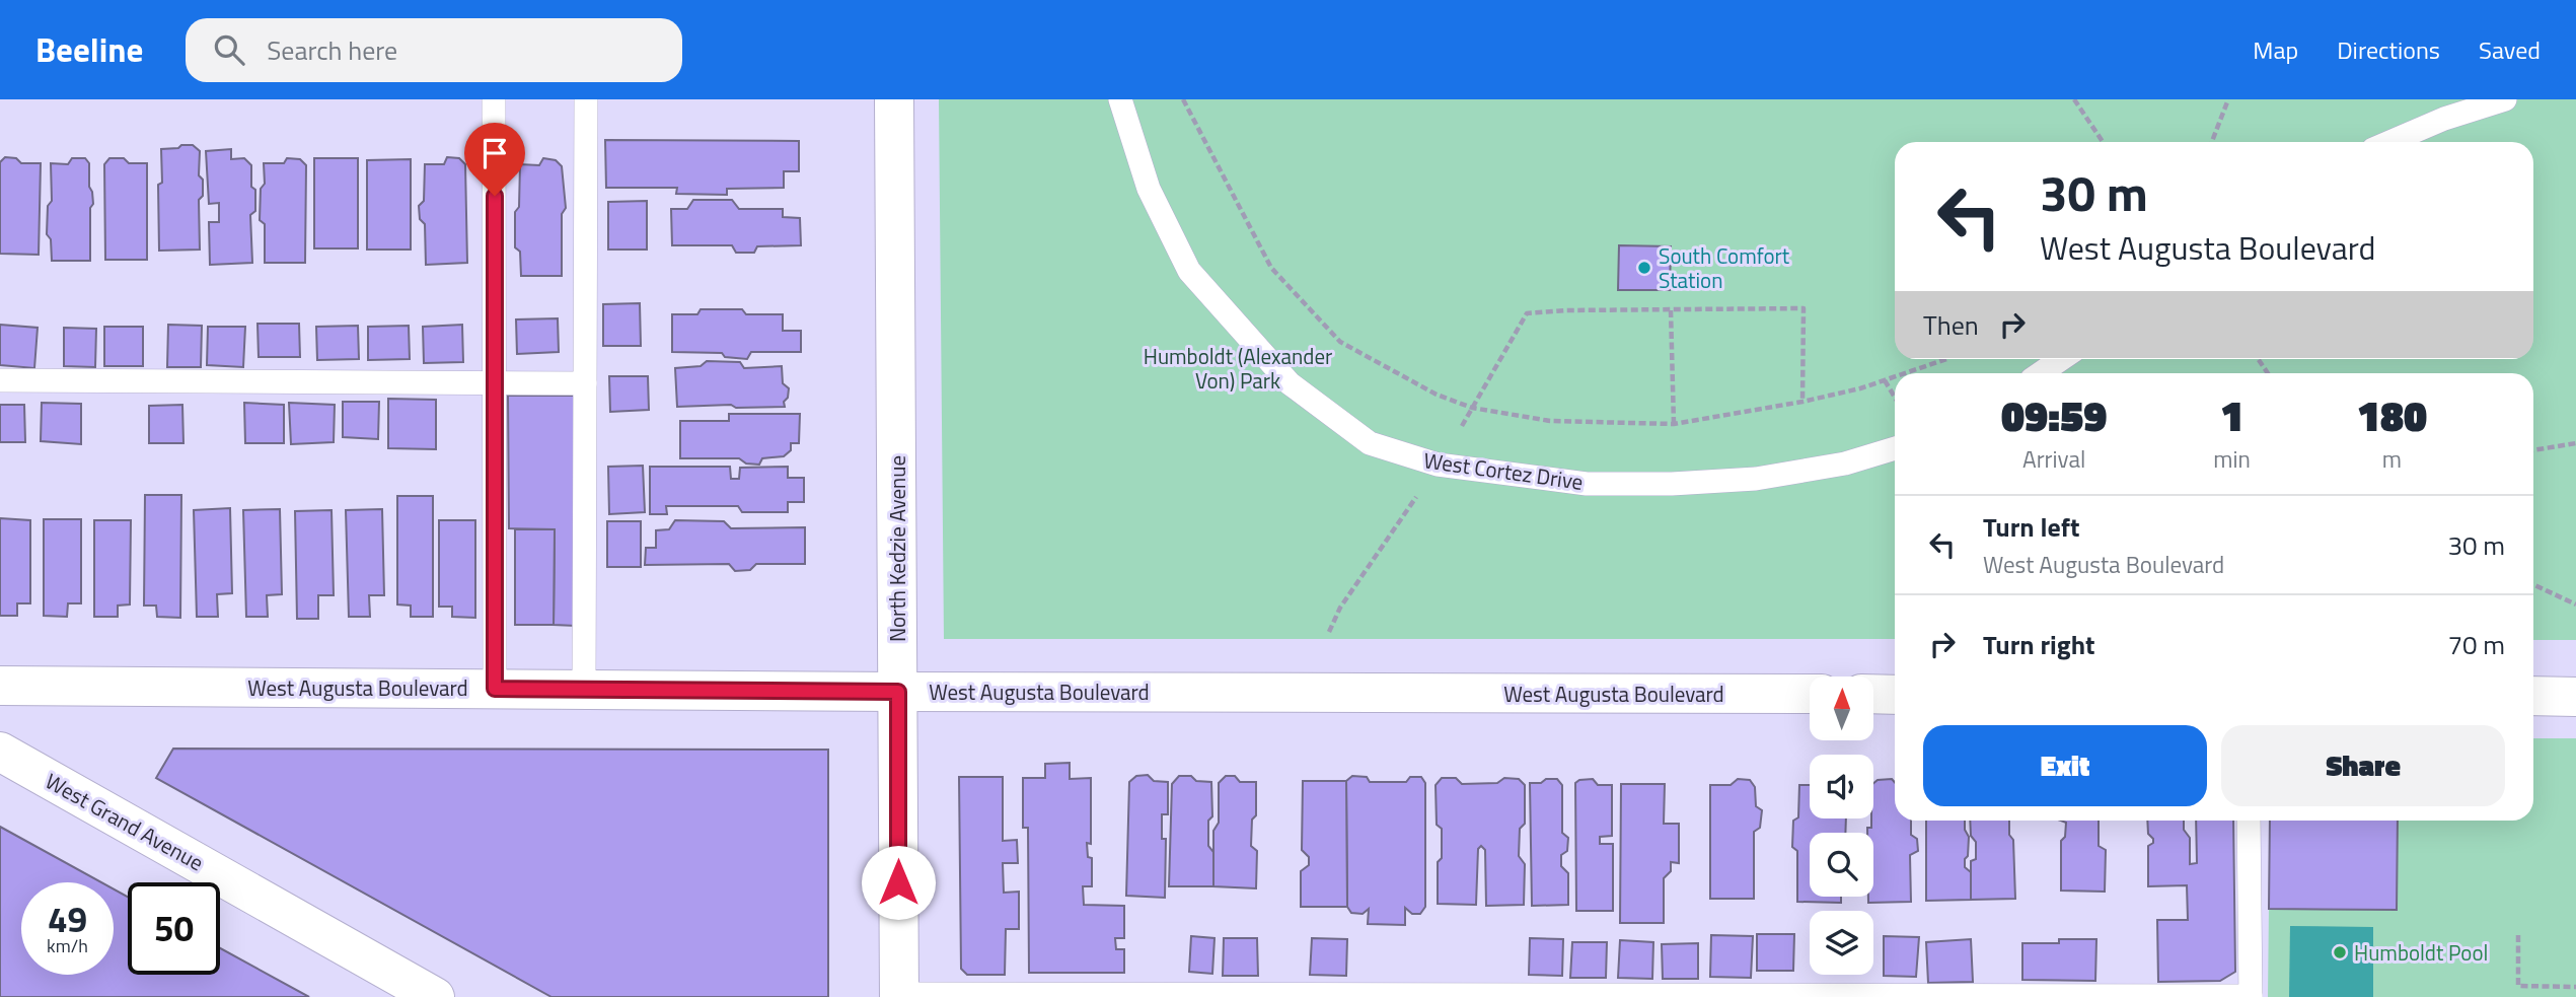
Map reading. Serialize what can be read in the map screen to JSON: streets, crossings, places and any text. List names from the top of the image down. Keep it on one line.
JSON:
{"streets":{"street":["North Kedzie Avenue","West Augusta Boulevard","West Grand Avenue"],"lane":["West Cortez Drive"]},"crossings":[["North Kedzie Avenue","West Augusta Boulevard"]],"parks":["Humboldt (Alexander Von) Park"],"places":["South Comfort Station","Humboldt Pool"],"north":"top","page":{"header":"Beeline","search":"Search here","nav":["Map","Directions","Saved"],"turn":["30 m","West Augusta Boulevard"],"then":"Then","eta":["09:59","Arrival","1","min","180","m"],"list":[{"name":"Turn left","note":"West Augusta Boulevard","value":"30 m"},{"name":"Turn right","value":"70 m"}],"buttons":["Exit","Share"],"speed":"49 km/h","limit":"50"}}
